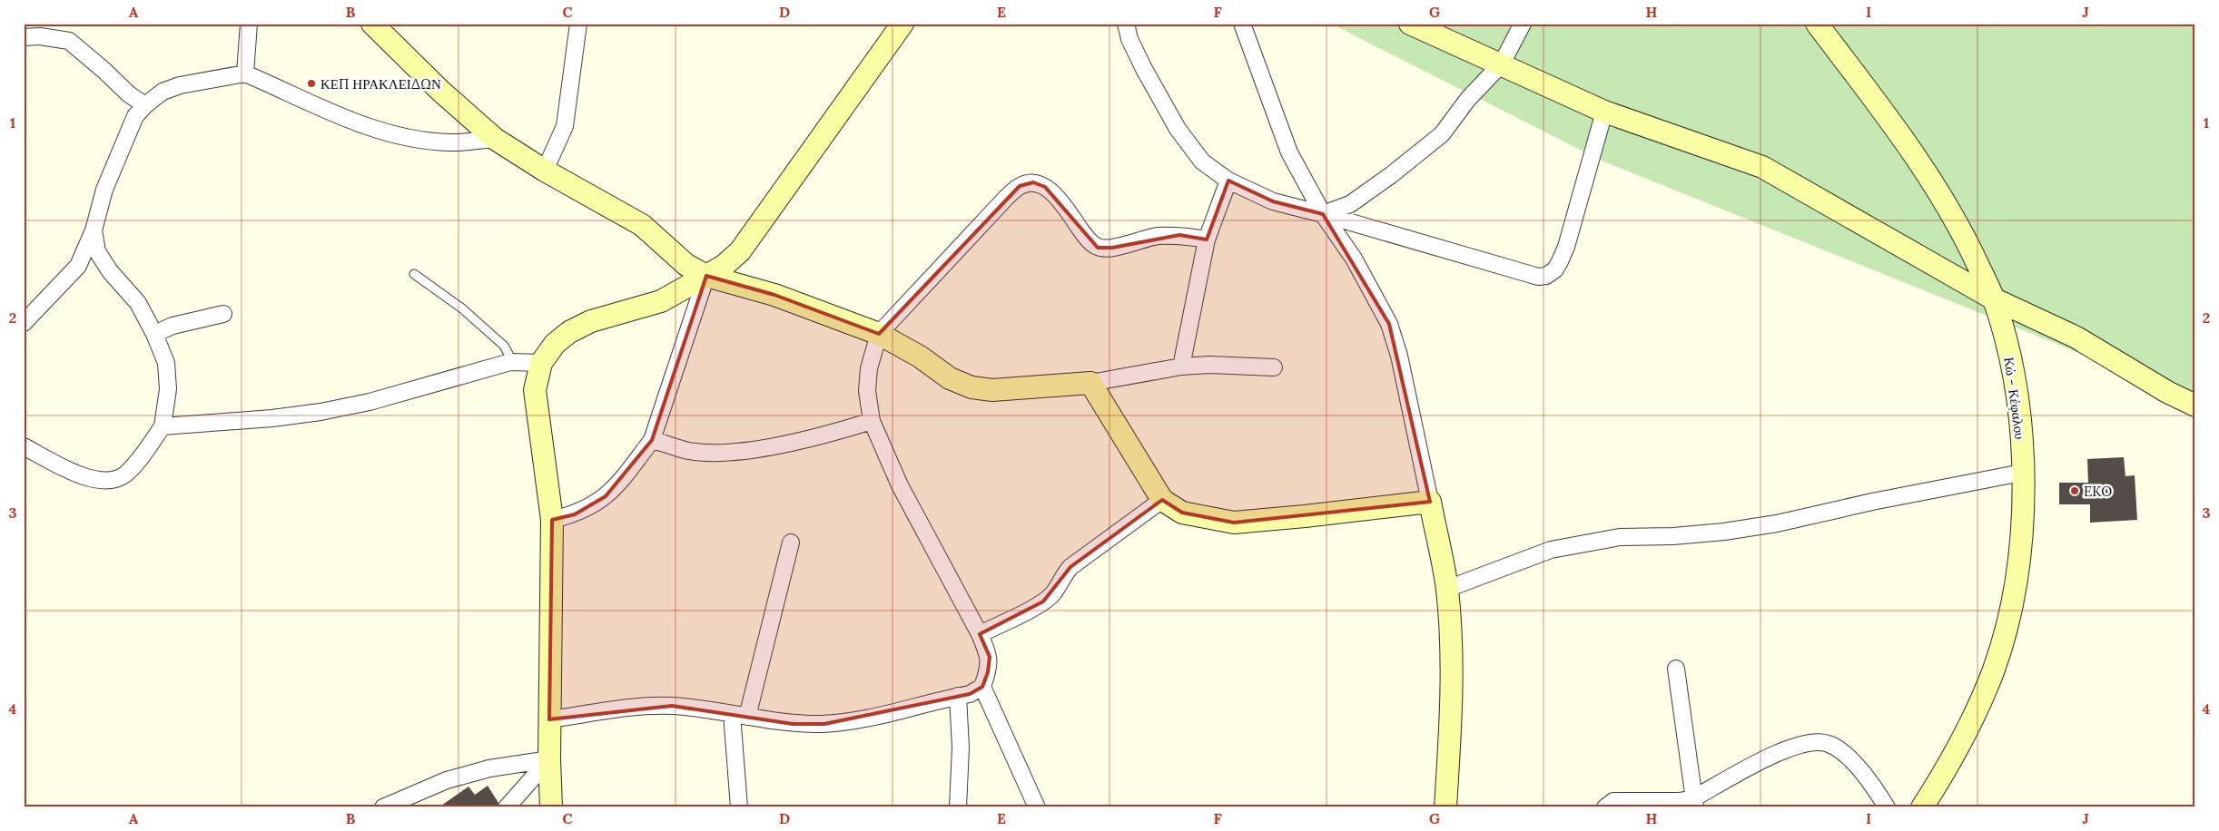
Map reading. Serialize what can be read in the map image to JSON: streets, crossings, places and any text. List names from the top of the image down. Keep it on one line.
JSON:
{"streets":{"street":["Κώ - Κέφαλου"]},"places":["ΚΕΠ ΗΡΑΚΛΕΙΔΩΝ","EKO"],"grid":{"columns":["A","B","C","D","E","F","G","H","I","J"],"rows":["1","2","3","4"]}}
